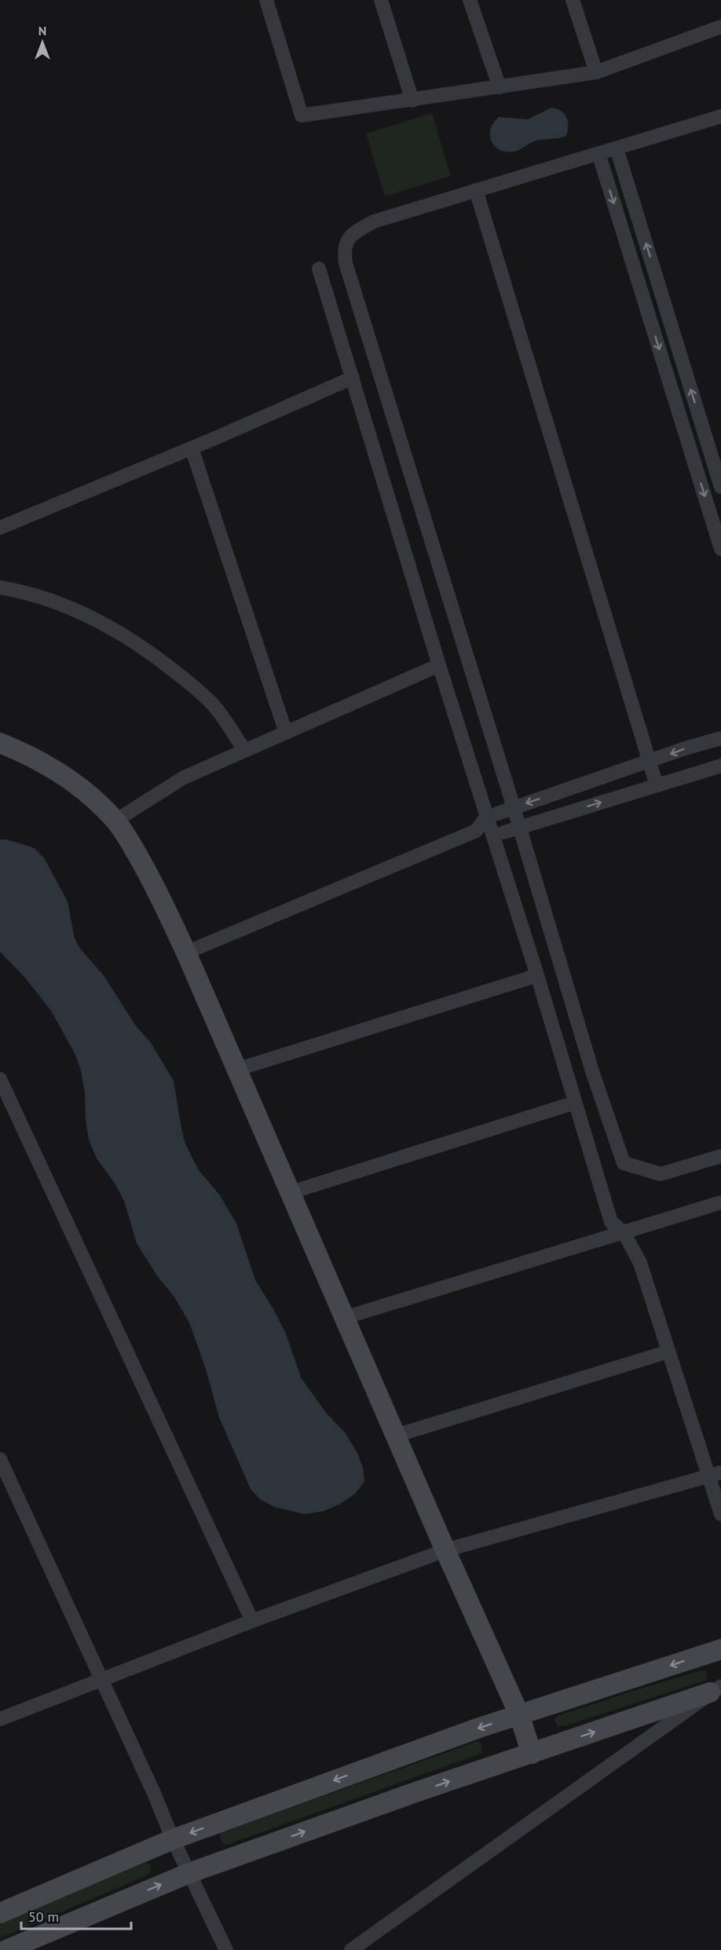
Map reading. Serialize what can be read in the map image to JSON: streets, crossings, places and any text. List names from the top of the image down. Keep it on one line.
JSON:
{"scale_bar":"50 m","north":"top"}
